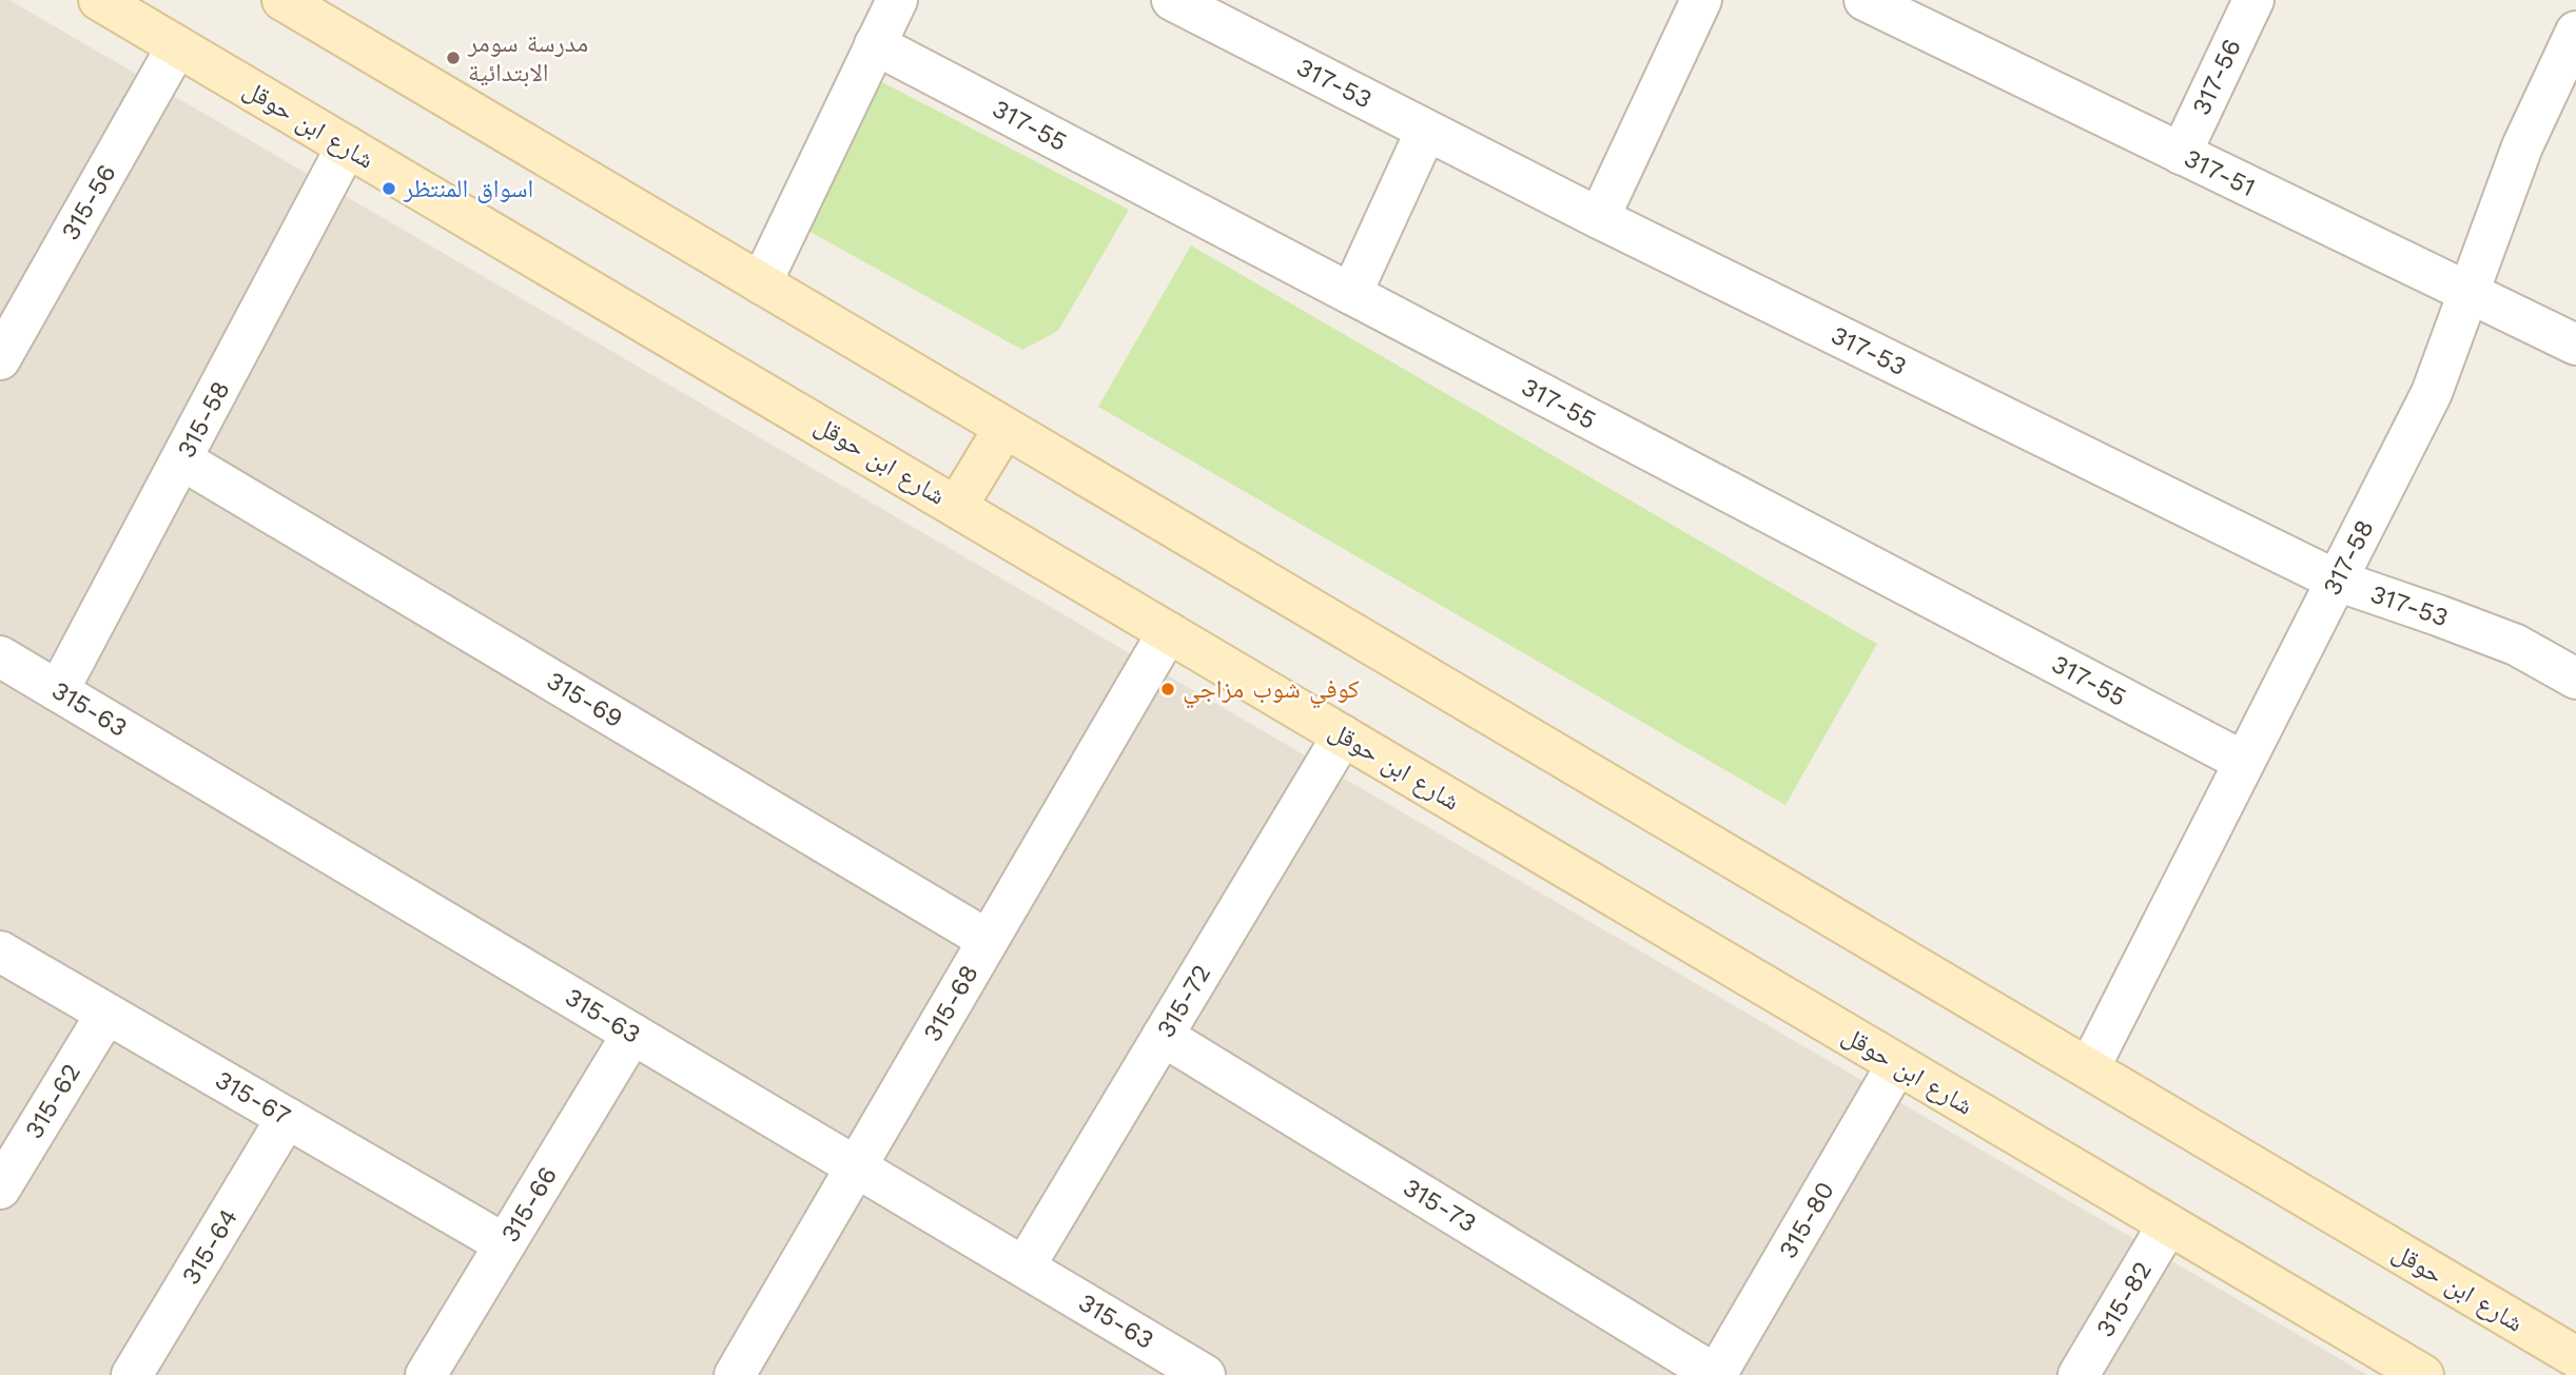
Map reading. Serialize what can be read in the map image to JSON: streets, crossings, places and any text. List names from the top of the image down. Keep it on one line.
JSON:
{"streets":{"street":["317-56","317-53","شارع ابن حوقل","317-55","317-51","315-56","315-58","317-58","315-69","315-63","315-72","315-68","315-67","315-62","315-66","315-73","315-80","315-64","315-82"]},"crossings":[["317-56","317-51"],["317-53","317-58"],["شارع ابن حوقل","315-56"],["شارع ابن حوقل","315-58"],["شارع ابن حوقل","317-58"],["شارع ابن حوقل","315-72"],["شارع ابن حوقل","315-68"],["شارع ابن حوقل","315-80"],["شارع ابن حوقل","315-82"],["317-55","317-58"],["317-51","317-58"],["315-58","315-69"],["315-58","315-63"],["315-69","315-68"],["315-63","315-72"],["315-63","315-68"],["315-63","315-66"],["315-72","315-73"],["315-67","315-62"],["315-67","315-66"],["315-67","315-64"],["315-73","315-80"]],"places":["مدرسة سومر الابتدائية","اسواق المنتظر","كوفي شوب مزاجي"]}
